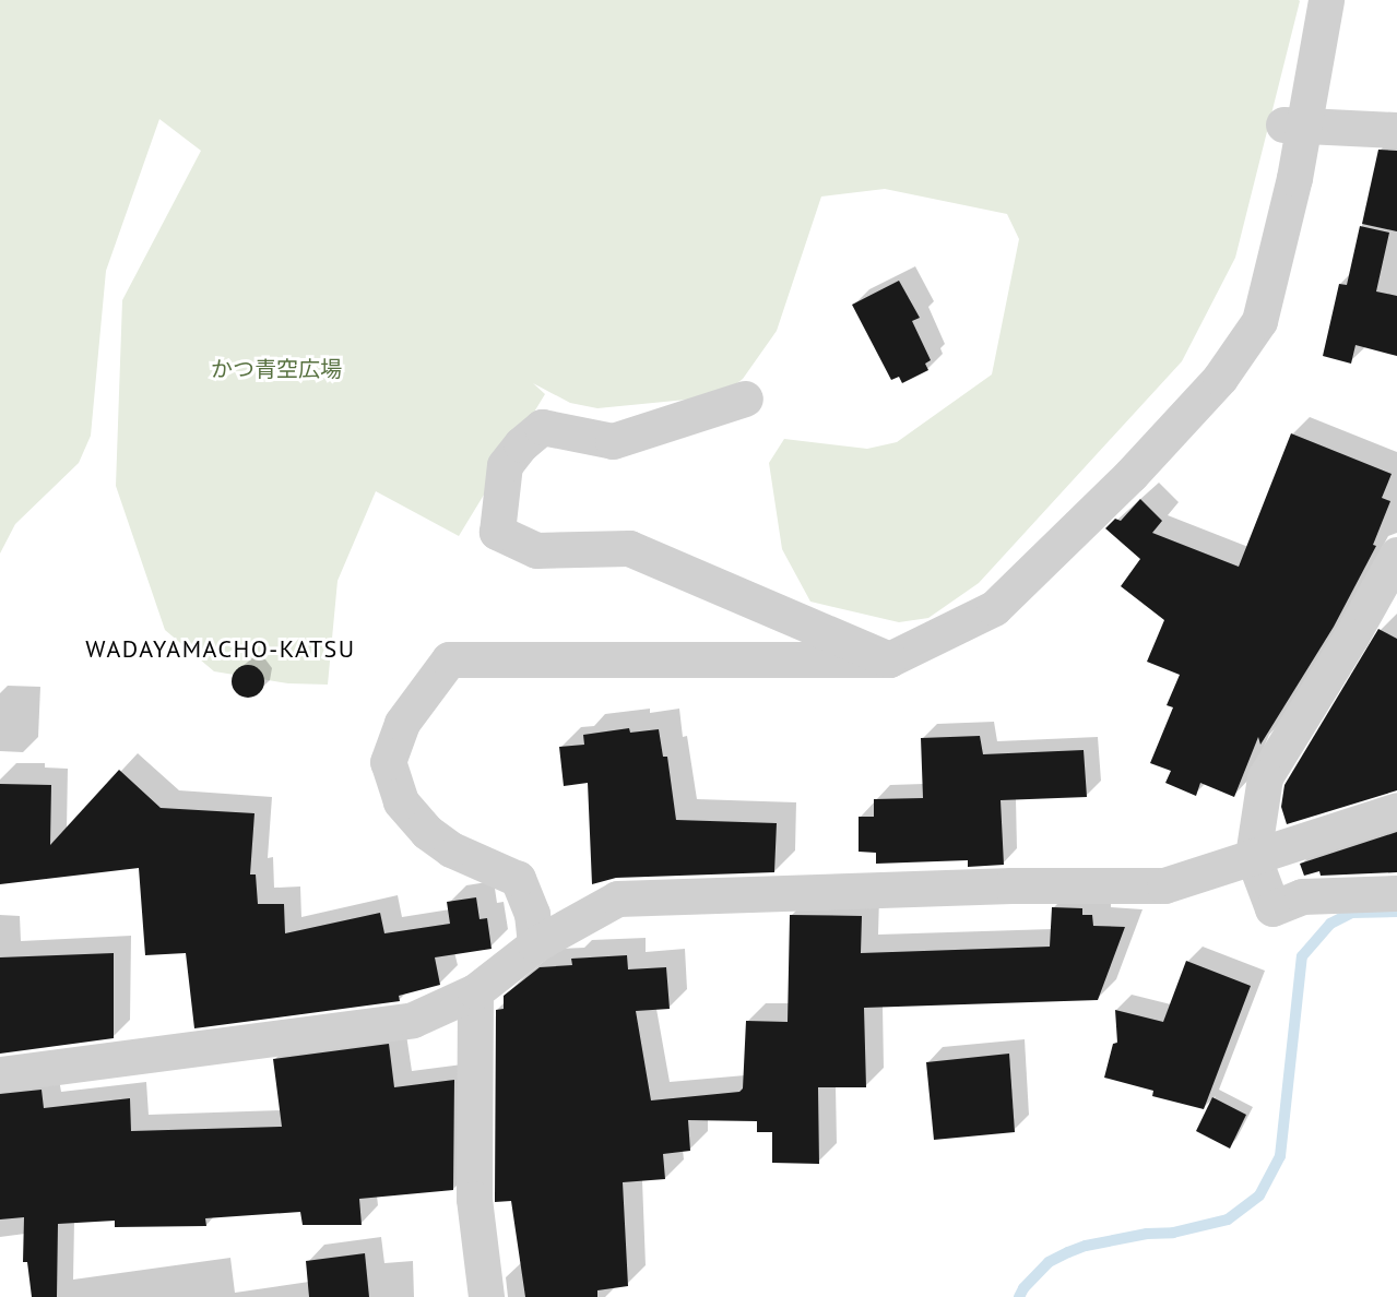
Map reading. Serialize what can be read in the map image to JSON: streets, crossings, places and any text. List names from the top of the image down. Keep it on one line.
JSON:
{"districts":["WADAYAMACHO-KATSU"],"parks":["かつ青空広場"]}
